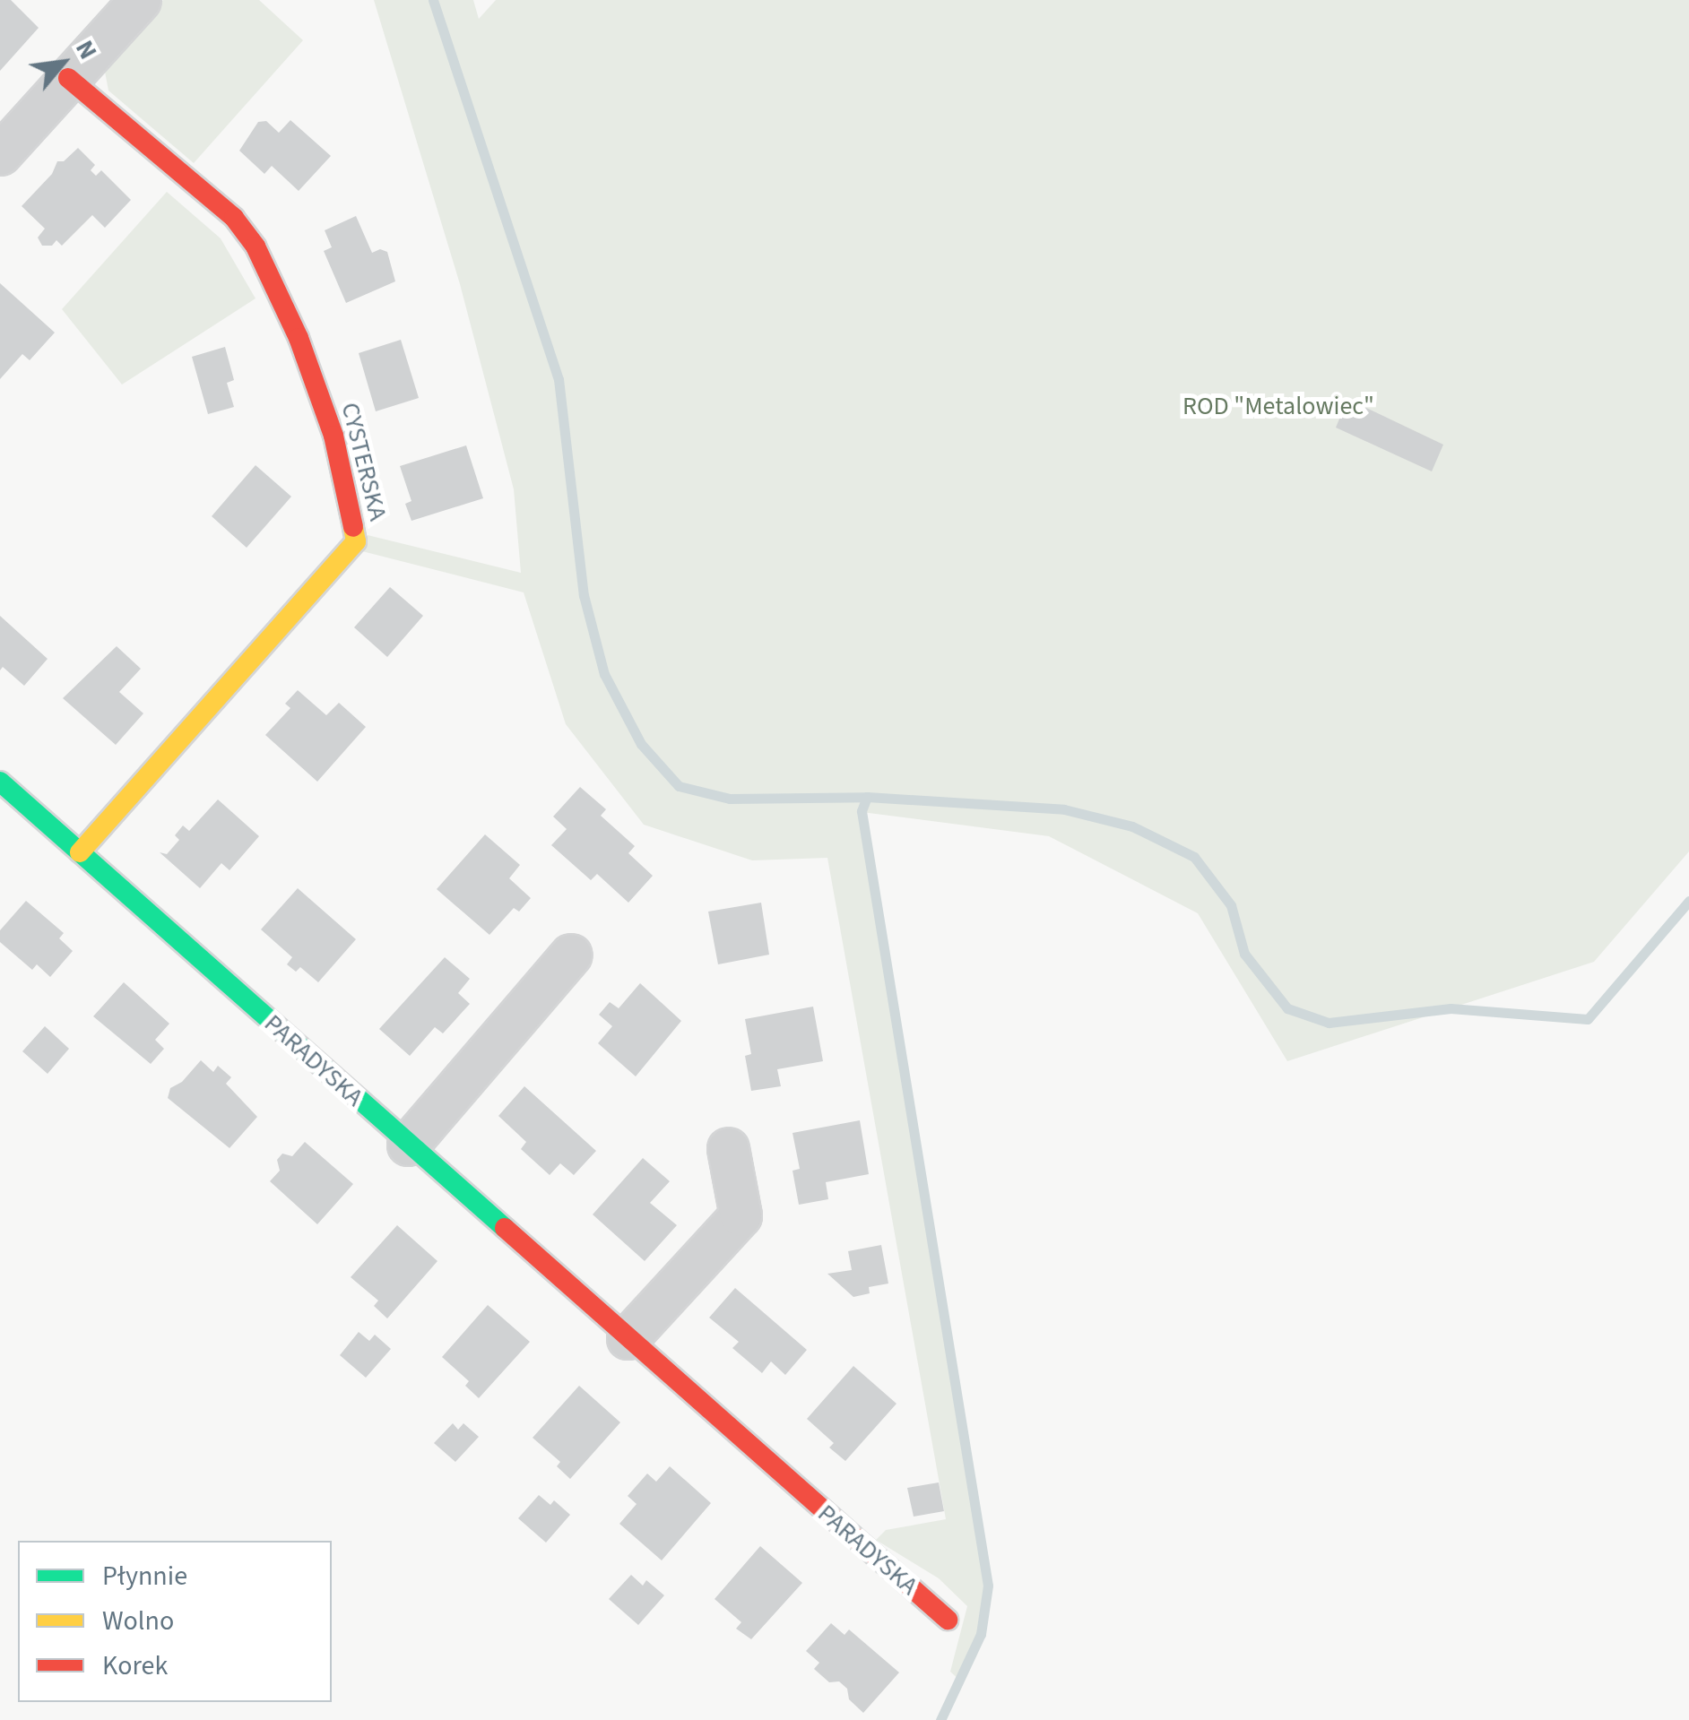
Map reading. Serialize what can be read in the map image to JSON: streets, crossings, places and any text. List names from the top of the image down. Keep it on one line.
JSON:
{"streets":{"street":["CYSTERSKA","PARADYSKA"]},"crossings":[["CYSTERSKA","PARADYSKA"]],"parks":["ROD \"Metalowiec\""],"legend":["Płynnie","Wolno","Korek"],"north":"top right"}
